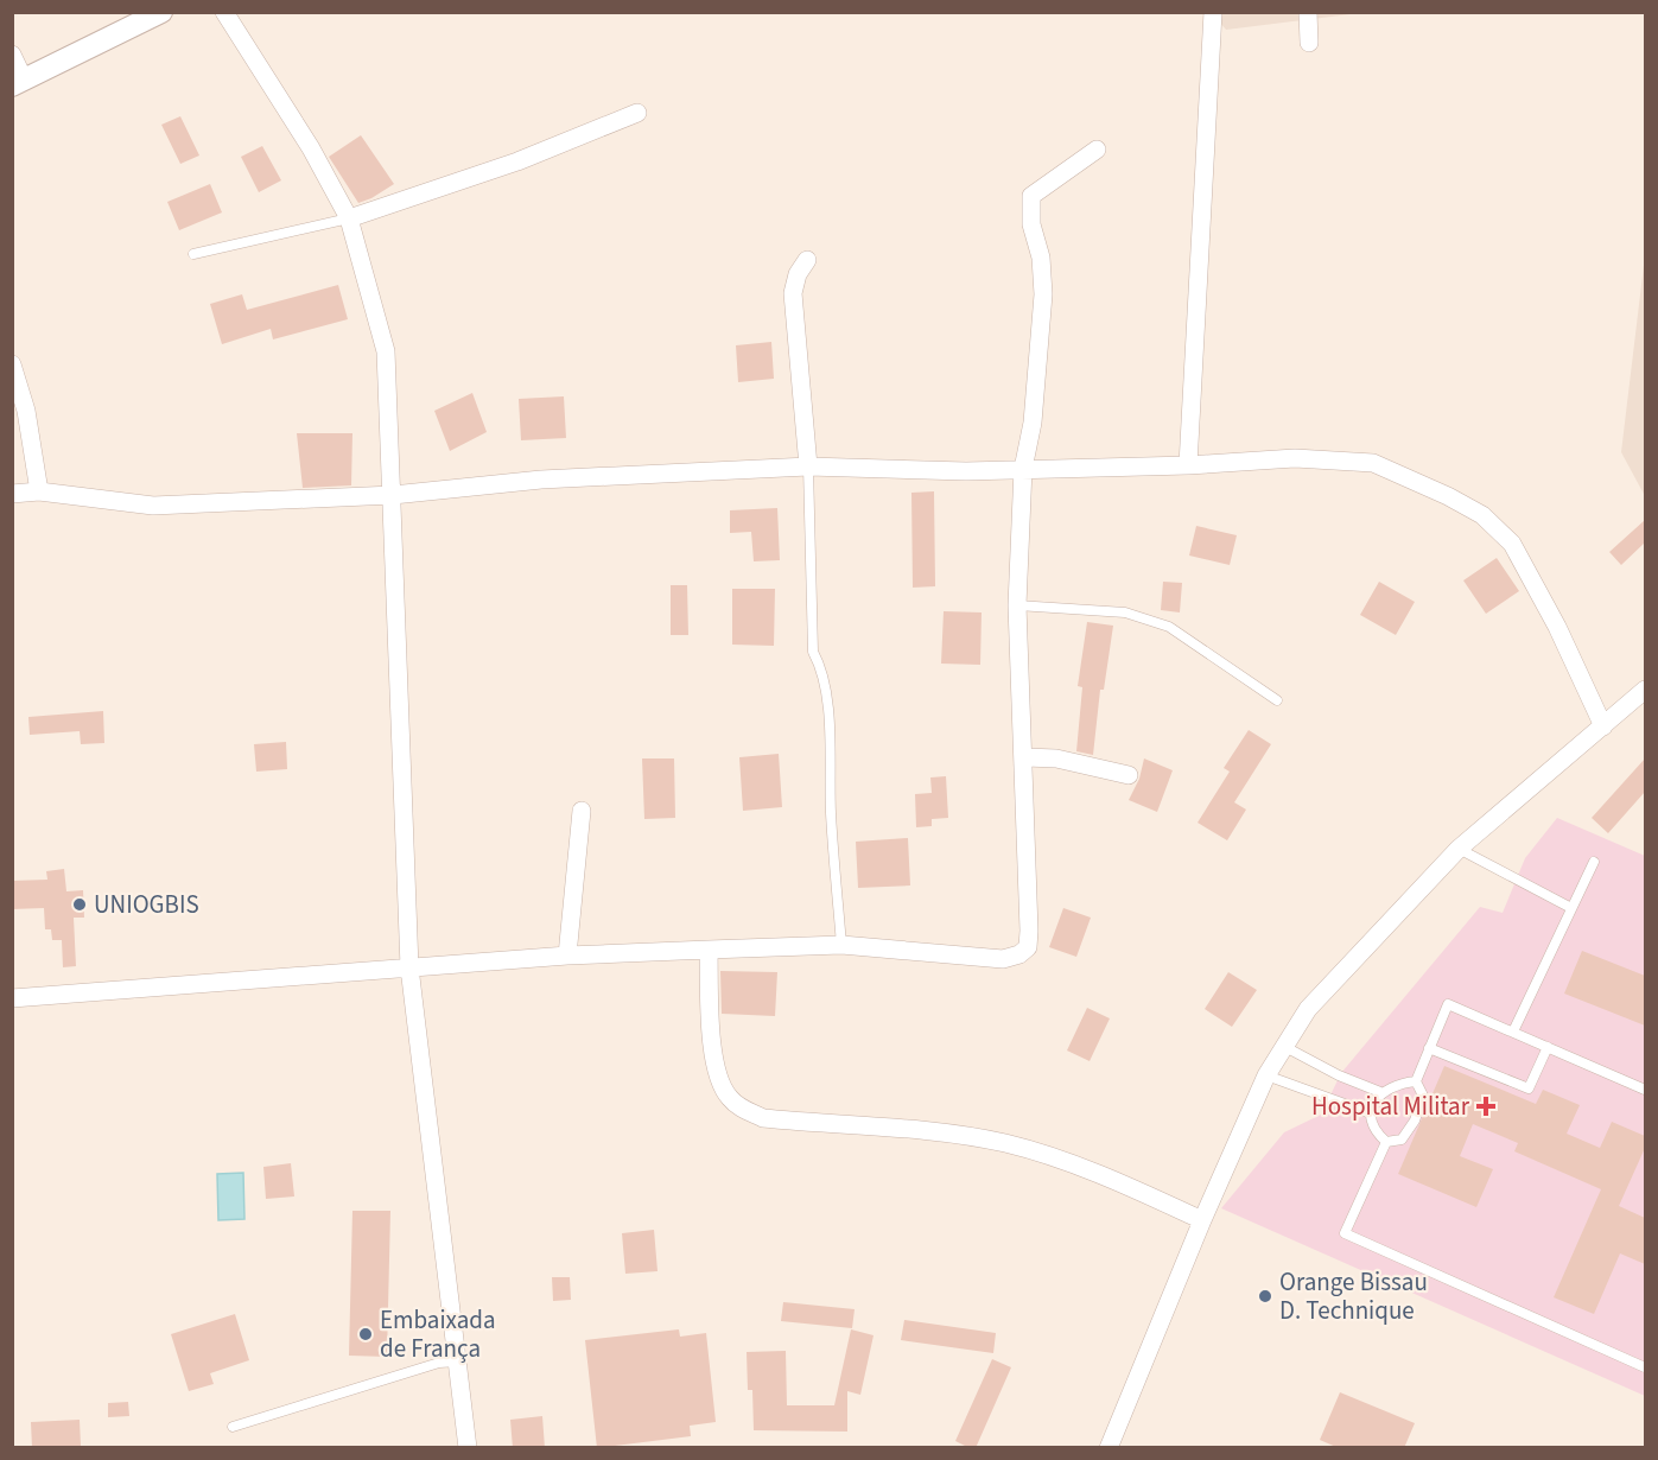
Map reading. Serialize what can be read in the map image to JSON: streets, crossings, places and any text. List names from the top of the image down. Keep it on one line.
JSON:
{"places":{"other":["UNIOGBIS","Orange Bissau D. Technique","Embaixada de França"],"health":["Hospital Militar"]}}
